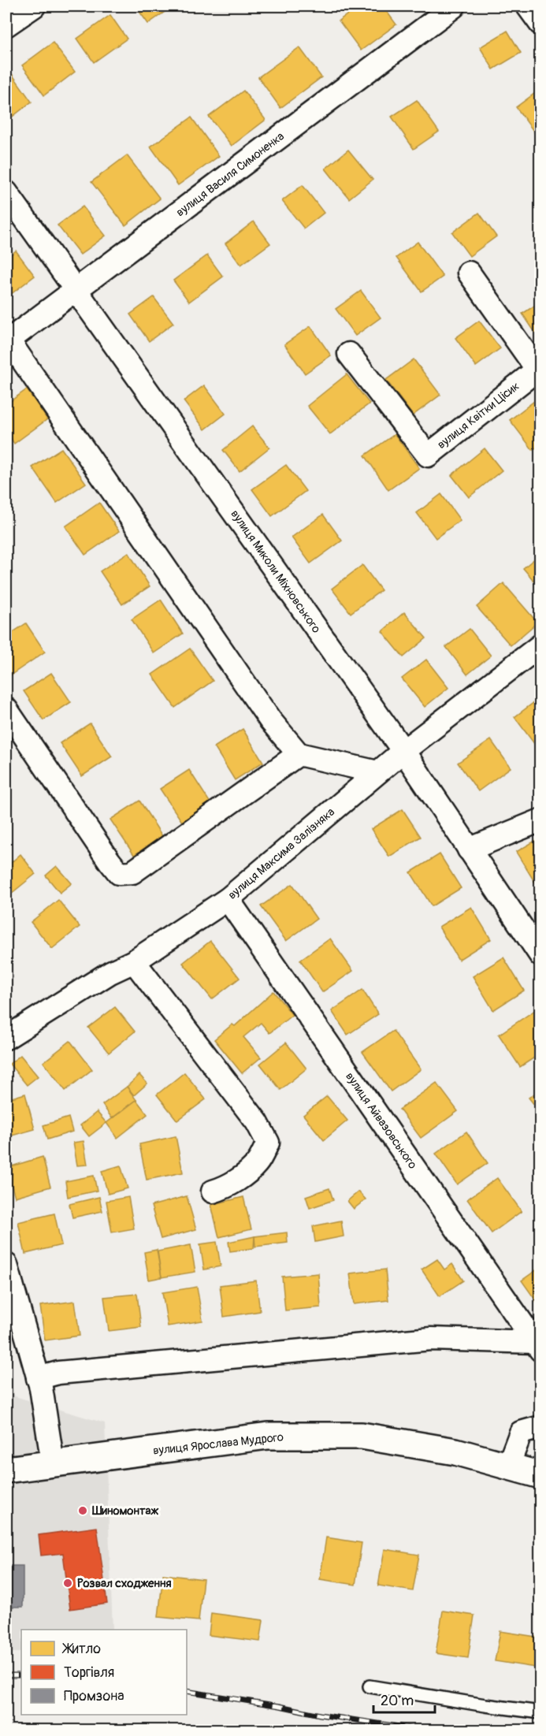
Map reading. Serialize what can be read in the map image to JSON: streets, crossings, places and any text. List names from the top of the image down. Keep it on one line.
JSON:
{"streets":{"highway":["вулиця Ярослава Мудрого"],"street":["вулиця Василя Симоненка","вулиця Квітки Цісик","вулиця Миколи Міхновського","вулиця Максима Залізняка","вулиця Айвазовського"]},"crossings":[["вулиця Василя Симоненка","вулиця Миколи Міхновського"],["вулиця Миколи Міхновського","вулиця Максима Залізняка"],["вулиця Максима Залізняка","вулиця Айвазовського"]],"places":["Шиномонтаж","Розвал сходження"],"legend":["Житло","Торгівля","Промзона"],"scale_bar":"20 m"}
